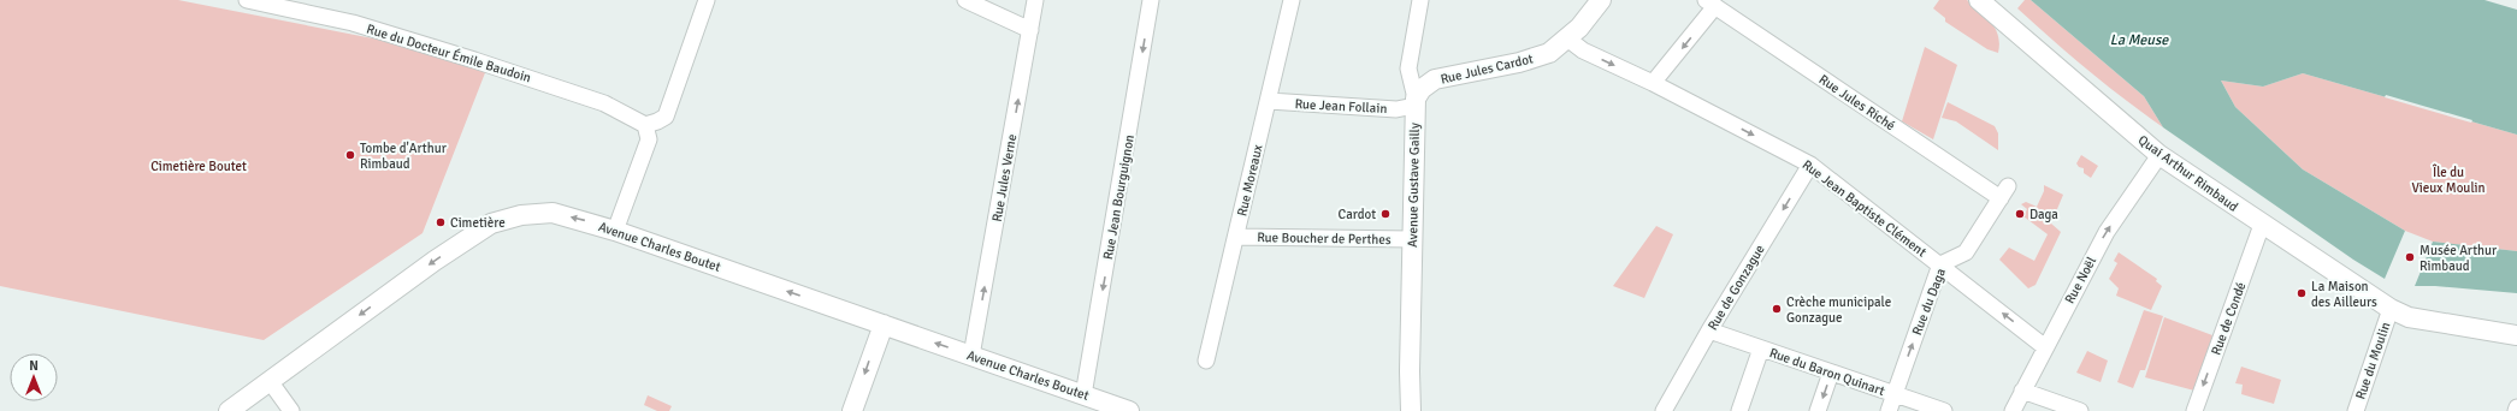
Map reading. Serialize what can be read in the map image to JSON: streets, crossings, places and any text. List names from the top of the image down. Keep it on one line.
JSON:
{"streets":{"main road":["Rue Jules Cardot","Quai Arthur Rimbaud","Avenue Gustave Gailly","Avenue Charles Boutet"],"street":["Rue du Docteur Émile Baudoin","Rue Jules Riché","Rue Jean Follain","Rue Jules Verne","Rue Moreaux","Rue Jean Bourguignon","Rue Jean Baptiste Clément","Rue Boucher de Perthes","Rue Noël","Rue de Gonzague","Rue du Daga","Rue de Condé","Rue du Moulin","Rue du Baron Quinart"]},"crossings":[["Rue Jules Cardot","Rue Jean Follain"],["Rue Jules Cardot","Avenue Gustave Gailly"],["Rue Jules Cardot","Rue Jean Baptiste Clément"],["Rue Jules Riché","Rue Jean Baptiste Clément"],["Rue Jules Riché","Rue du Daga"],["Rue Jean Follain","Rue Moreaux"],["Rue Jean Follain","Avenue Gustave Gailly"],["Quai Arthur Rimbaud","Rue Noël"],["Quai Arthur Rimbaud","Rue de Condé"],["Quai Arthur Rimbaud","Rue du Moulin"],["Rue Jules Verne","Avenue Charles Boutet"],["Rue Moreaux","Rue Boucher de Perthes"],["Avenue Gustave Gailly","Rue Boucher de Perthes"],["Rue Jean Bourguignon","Avenue Charles Boutet"],["Rue Jean Baptiste Clément","Rue Noël"],["Rue Jean Baptiste Clément","Rue de Gonzague"],["Rue Jean Baptiste Clément","Rue du Daga"],["Rue de Gonzague","Rue du Baron Quinart"],["Rue du Daga","Rue du Baron Quinart"]],"one_way":["Rue Jules Verne","Rue Jean Bourguignon","Avenue Charles Boutet","Rue Noël","Rue de Gonzague","Rue du Daga","Rue de Condé"],"water":["La Meuse"],"parks":["Cimetière Boutet","Île du Vieux Moulin"],"places":["Tombe d'Arthur Rimbaud","Cardot","Daga","Cimetière","Musée Arthur Rimbaud","La Maison des Ailleurs","Crèche municipale Gonzague"],"north":"top"}
